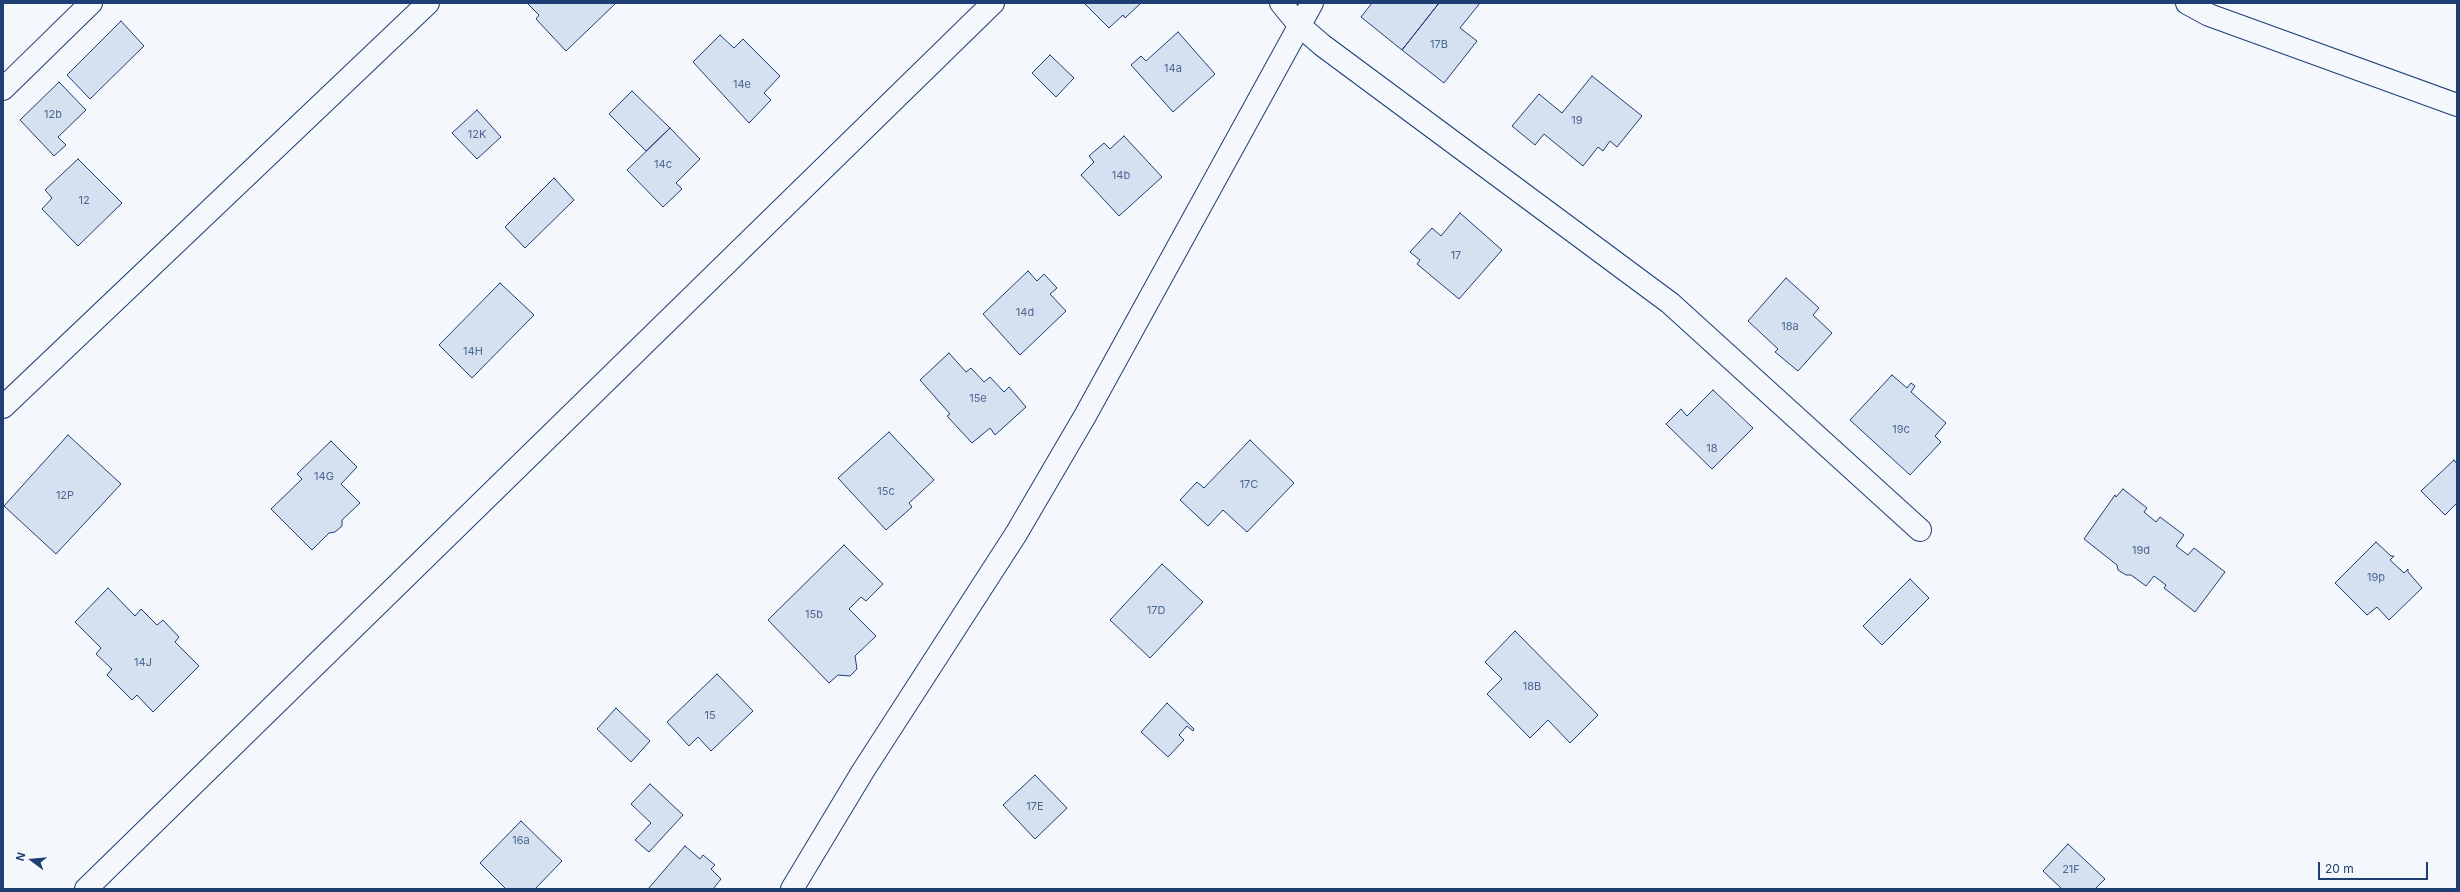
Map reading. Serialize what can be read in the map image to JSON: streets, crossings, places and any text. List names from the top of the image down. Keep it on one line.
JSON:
{"house_numbers":["17B","14a","14e","12b","19","12K","14c","14b","12","17","14d","18a","14H","15e","19c","18","14G","17C","15c","12P","19d","19p","17D","15b","14J","18B","15","17E","16a","21F"],"scale_bar":"20 m","north":"left"}
